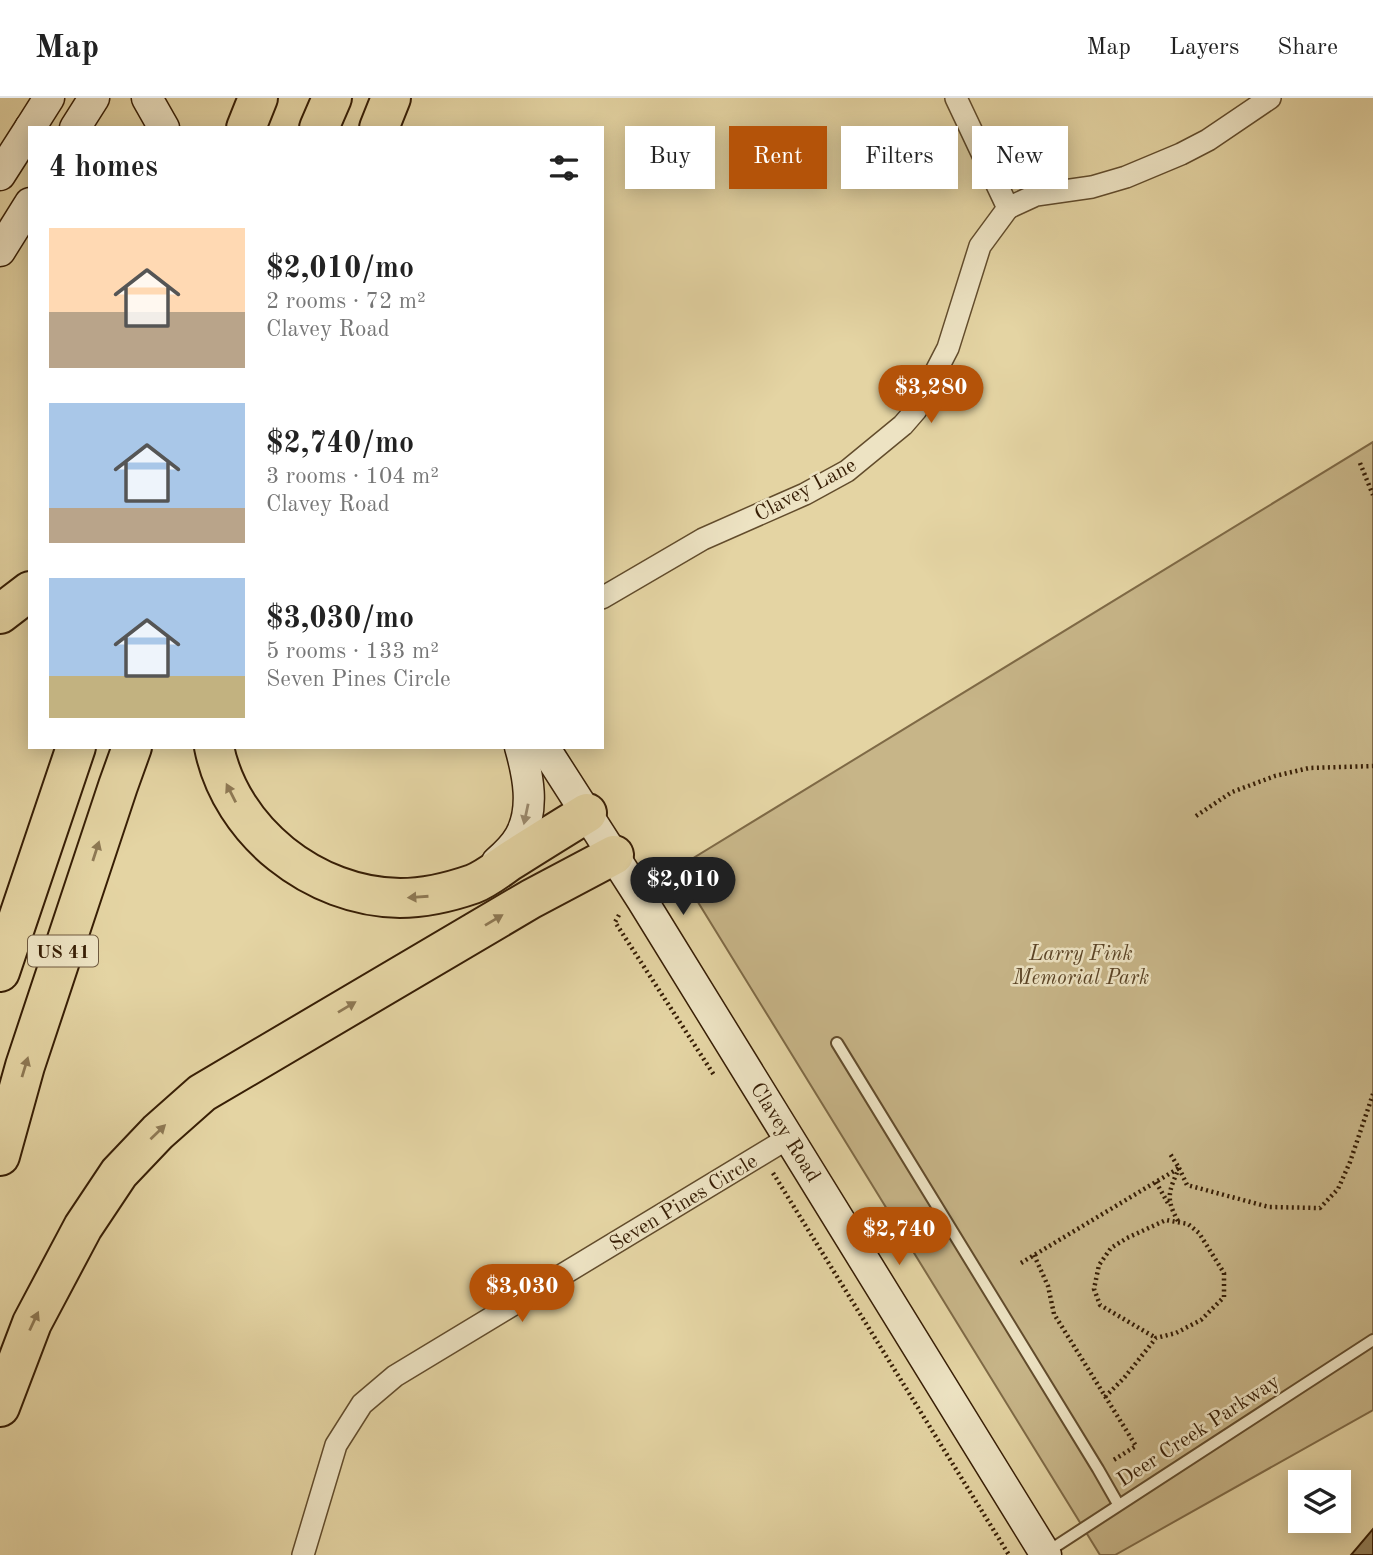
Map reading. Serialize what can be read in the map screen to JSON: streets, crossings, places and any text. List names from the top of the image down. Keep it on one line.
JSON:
{"streets":{"highway":["US 41"],"main road":["Clavey Road"],"street":["Clavey Lane","Seven Pines Circle"],"lane":["Deer Creek Parkway"]},"crossings":[["Clavey Road","Seven Pines Circle"],["Clavey Road","Deer Creek Parkway"]],"parks":["Larry Fink Memorial Park"],"page":{"header":"Map","nav":["Map","Layers","Share"],"chip":["Buy","Rent","Filters","New"],"heading":"4 homes","list":[{"name":"$2,010/mo","note":"2 rooms · 72 m² · Clavey Road"},{"name":"$2,740/mo","note":"3 rooms · 104 m² · Clavey Road"},{"name":"$3,030/mo","note":"5 rooms · 133 m² · Seven Pines Circle"}],"price":["$3,280","$2,010","$2,740","$3,030"]}}
